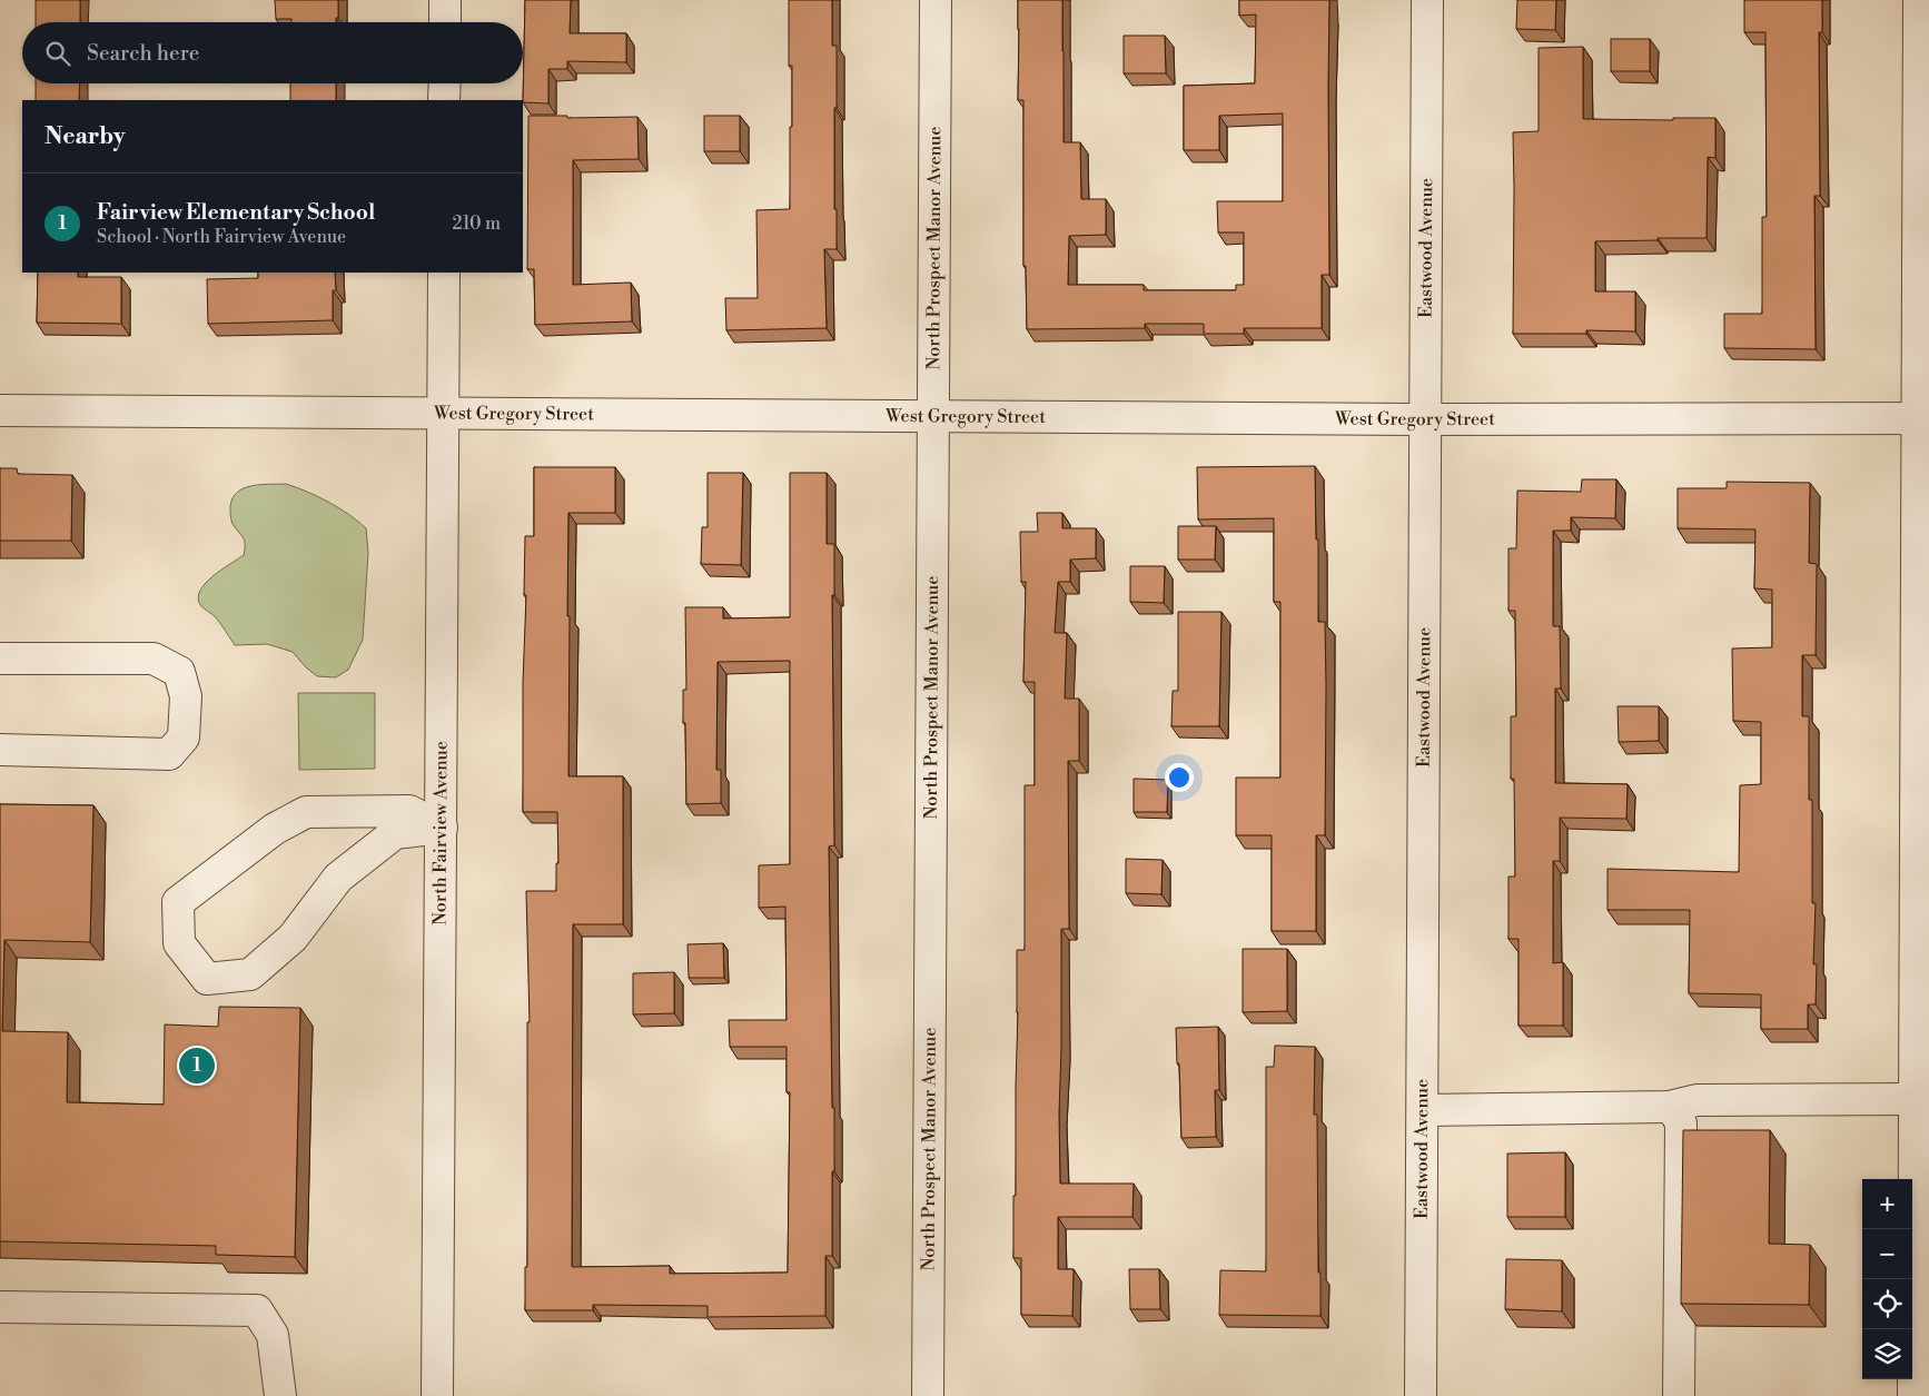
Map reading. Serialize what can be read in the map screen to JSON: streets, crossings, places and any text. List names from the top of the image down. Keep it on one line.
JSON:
{"streets":{"street":["North Prospect Manor Avenue","Eastwood Avenue","West Gregory Street","North Fairview Avenue"]},"crossings":[["North Prospect Manor Avenue","West Gregory Street"],["Eastwood Avenue","West Gregory Street"],["West Gregory Street","North Fairview Avenue"]],"page":{"search":"Search here","heading":"Nearby","list":[{"mark":"1","name":"Fairview Elementary School","note":"School · North Fairview Avenue","value":"210 m"}],"pins":"1","map_buttons":["+","−"]}}
